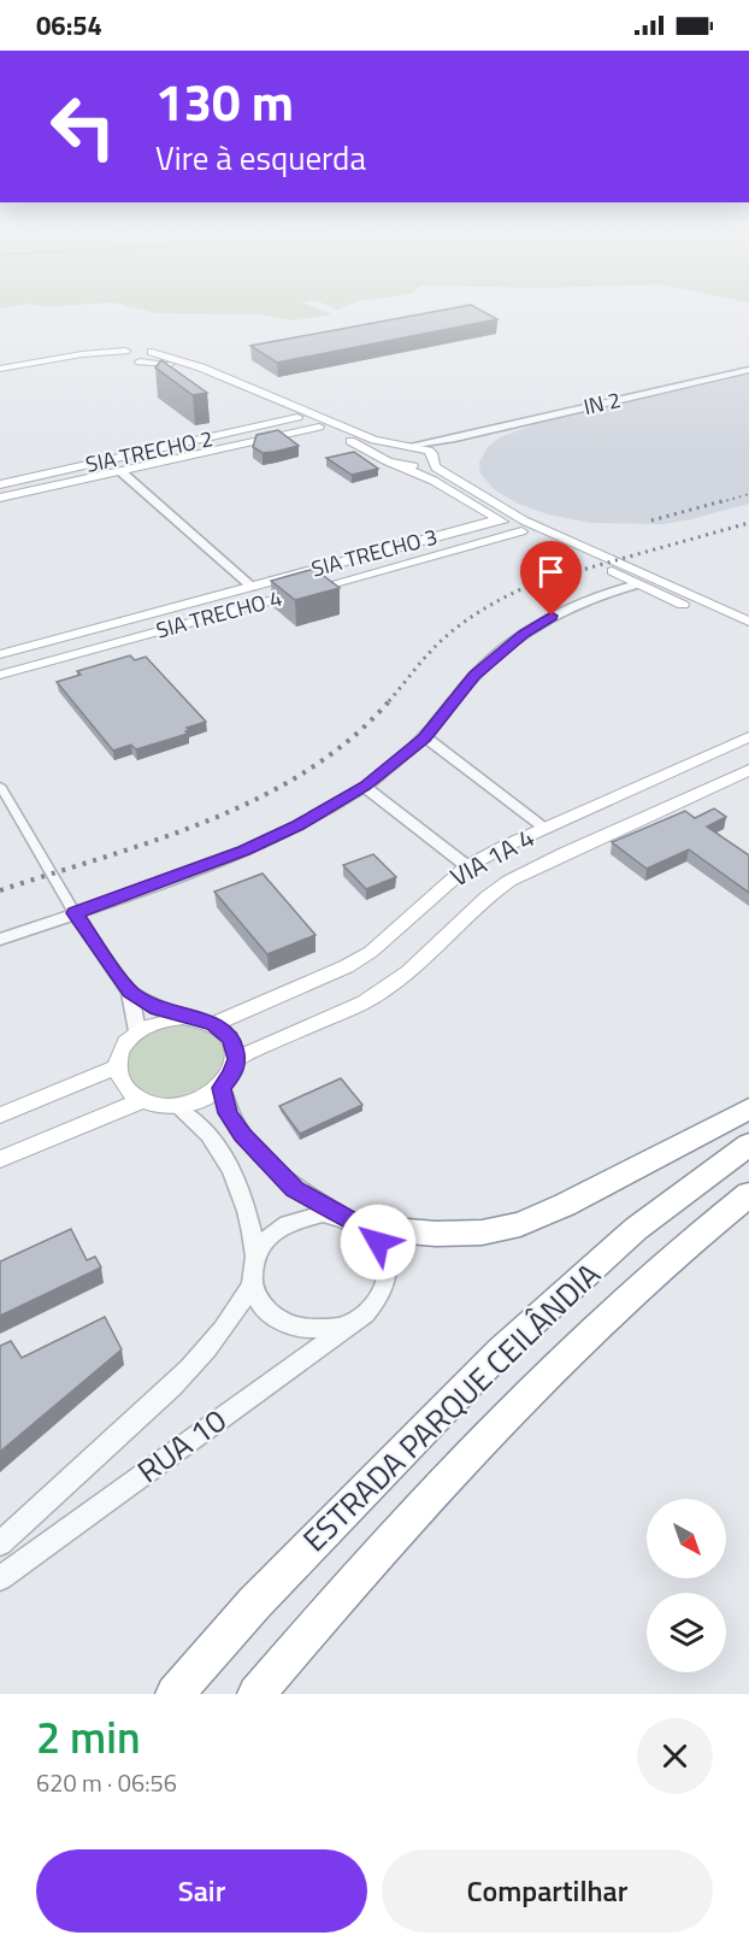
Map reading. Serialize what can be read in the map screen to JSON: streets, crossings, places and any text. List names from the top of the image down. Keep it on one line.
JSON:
{"streets":{"highway":["ESTRADA PARQUE CEILÂNDIA"],"main road":["SIA TRECHO 2","SIA TRECHO 3","SIA TRECHO 4","VIA 1A 4"],"street":["IN 2","RUA 10"]},"north":"bottom right","page":{"status":"06:54","turn":["130 m","Vire à esquerda"],"heading":["2 min","620 m · 06:56"],"buttons":["Sair","Compartilhar"]}}
